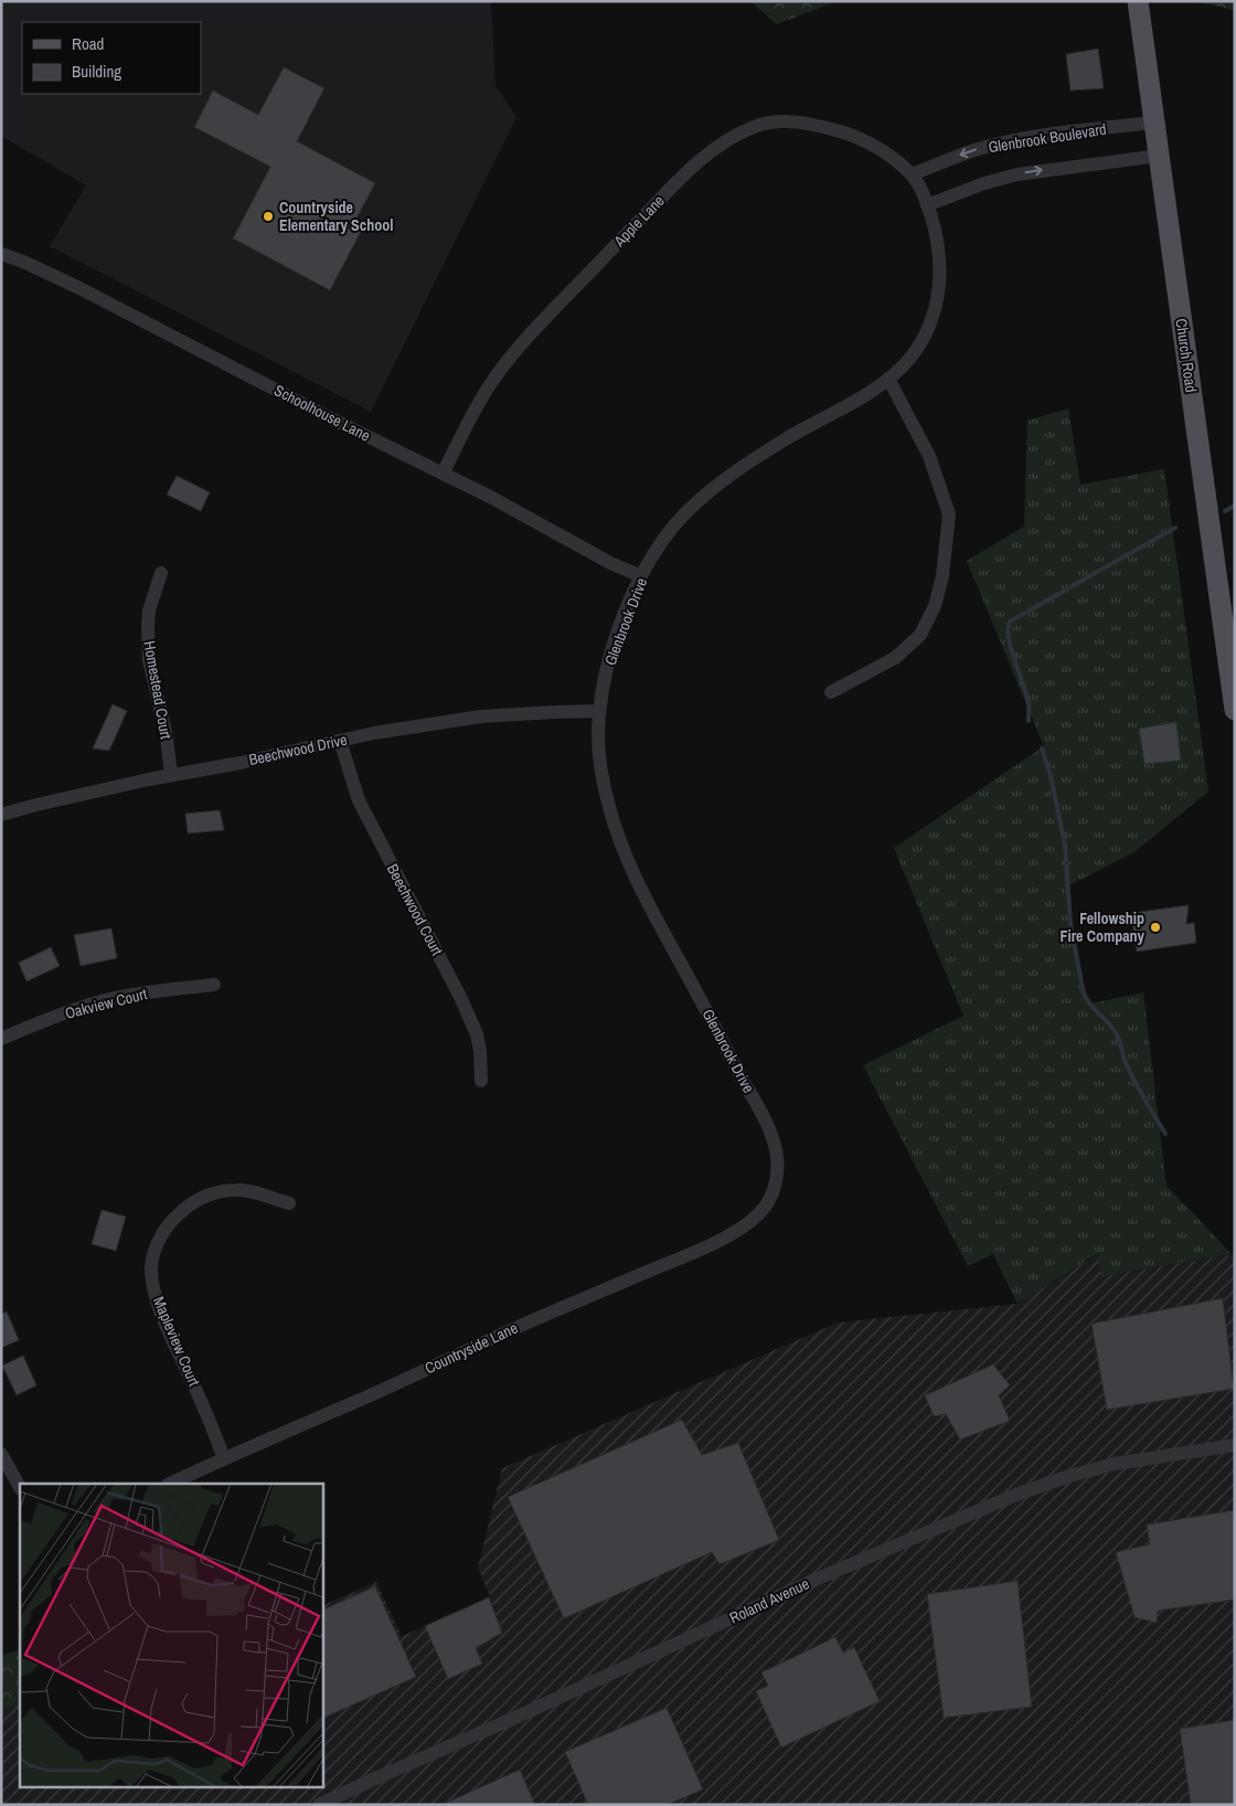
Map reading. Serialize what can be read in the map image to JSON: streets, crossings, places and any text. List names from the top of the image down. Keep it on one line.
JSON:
{"streets":{"main road":["Church Road"],"street":["Glenbrook Boulevard","Apple Lane","Schoolhouse Lane","Glenbrook Drive","Homestead Court","Beechwood Drive","Beechwood Court","Oakview Court","Mapleview Court","Countryside Lane","Roland Avenue"]},"crossings":[["Glenbrook Boulevard","Apple Lane"],["Glenbrook Boulevard","Church Road"],["Glenbrook Boulevard","Glenbrook Drive"],["Apple Lane","Schoolhouse Lane"],["Apple Lane","Glenbrook Drive"],["Schoolhouse Lane","Glenbrook Drive"],["Glenbrook Drive","Beechwood Drive"],["Glenbrook Drive","Countryside Lane"],["Homestead Court","Beechwood Drive"],["Beechwood Drive","Beechwood Court"],["Mapleview Court","Countryside Lane"]],"places":["Countryside Elementary School","Fellowship Fire Company"],"legend":["Road","Building"]}
